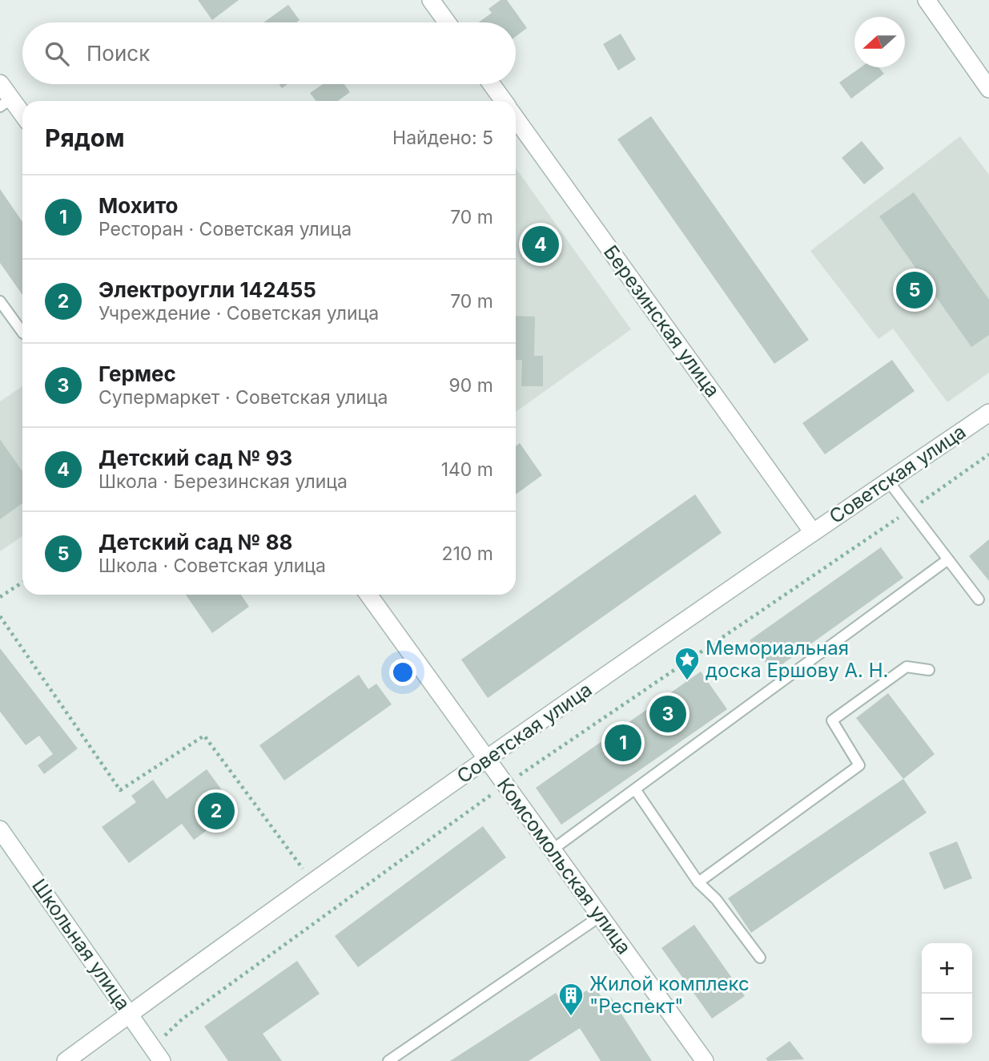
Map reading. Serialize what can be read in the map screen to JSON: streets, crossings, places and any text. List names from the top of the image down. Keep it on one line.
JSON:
{"streets":{"street":["Березинская улица","Советская улица","Комсомольская улица","Школьная улица"]},"crossings":[["Березинская улица","Советская улица"],["Советская улица","Комсомольская улица"],["Советская улица","Школьная улица"]],"places":{"place":["Мемориальная доска Ершову А. Н."],"building":["Жилой комплекс \"Респект\""]},"north":"left","page":{"search":"Поиск","heading":["Рядом","Найдено: 5"],"list":[{"mark":"1","name":"Мохито","note":"Ресторан · Советская улица","value":"70 m"},{"mark":"2","name":"Электроугли 142455","note":"Учреждение · Советская улица","value":"70 m"},{"mark":"3","name":"Гермес","note":"Супермаркет · Советская улица","value":"90 m"},{"mark":"4","name":"Детский сад № 93","note":"Школа · Березинская улица","value":"140 m"},{"mark":"5","name":"Детский сад № 88","note":"Школа · Советская улица","value":"210 m"}],"pins":["4","5","3","1","2"],"map_buttons":["+","−"]}}
